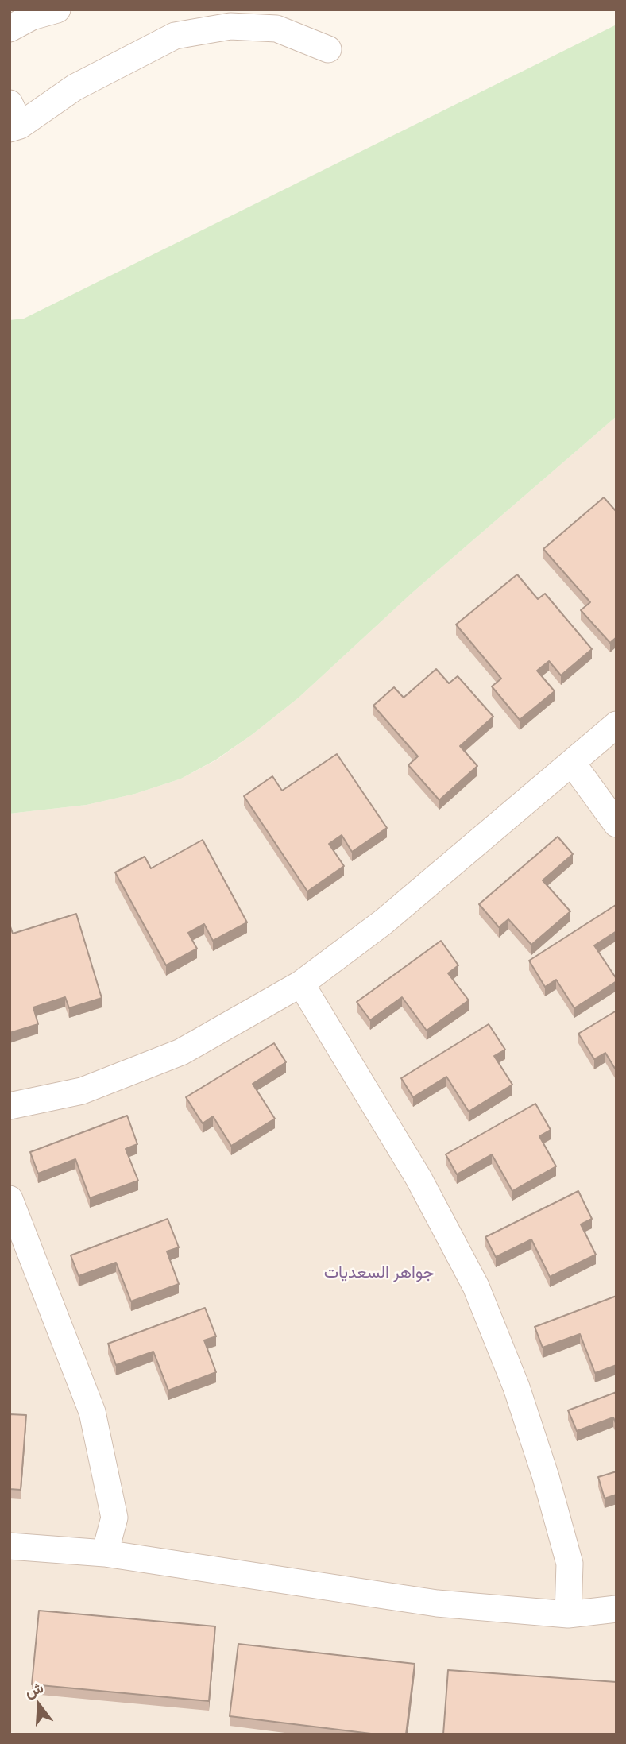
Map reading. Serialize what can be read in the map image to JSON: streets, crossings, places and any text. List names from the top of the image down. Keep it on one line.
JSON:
{"districts":["جواهر السعديات"],"north":"top"}
